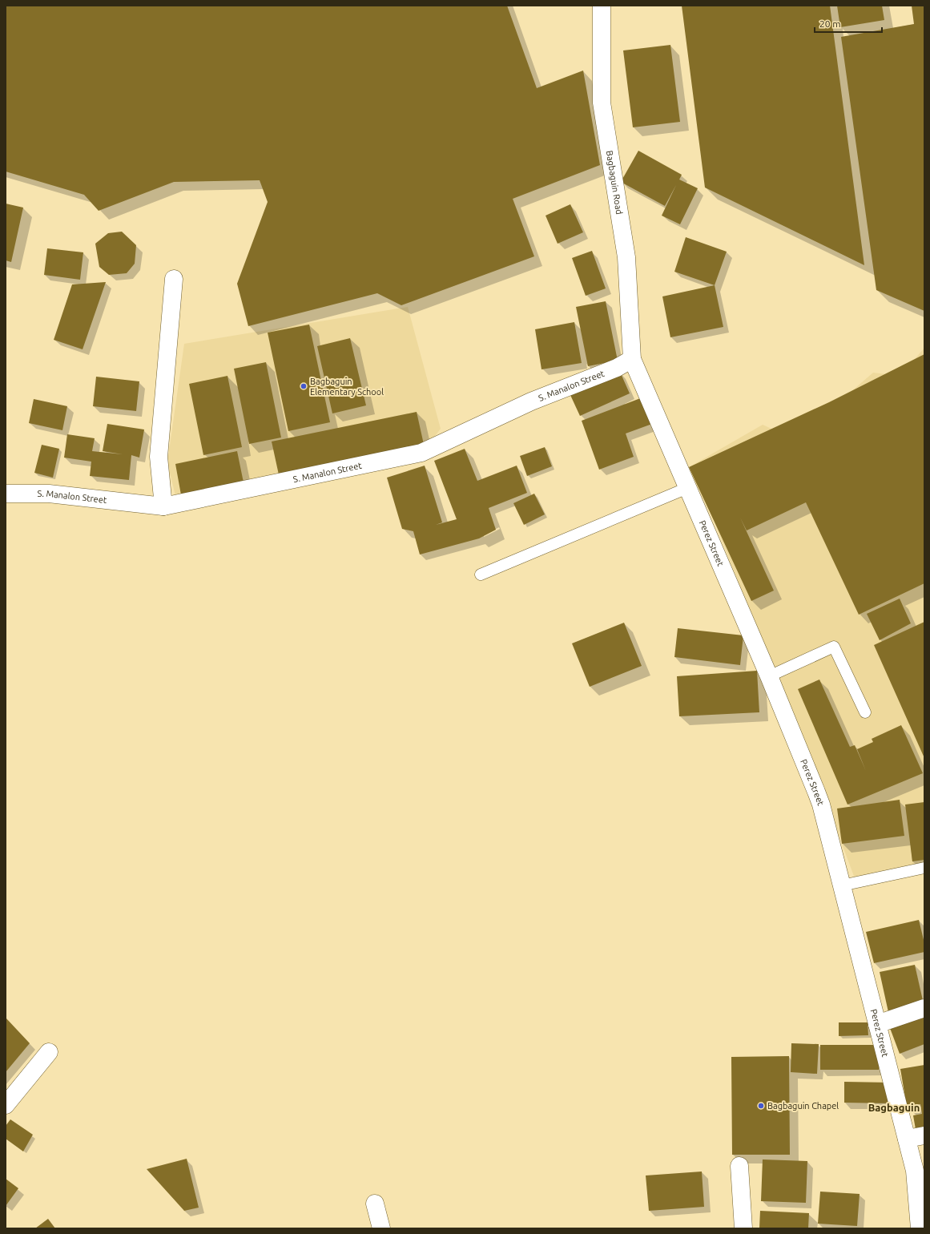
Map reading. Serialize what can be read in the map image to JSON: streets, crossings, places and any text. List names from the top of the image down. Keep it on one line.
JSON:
{"streets":{"street":["Bagbaguin Road","S. Manalon Street","Perez Street"]},"crossings":[["Bagbaguin Road","S. Manalon Street"],["Bagbaguin Road","Perez Street"],["S. Manalon Street","Perez Street"]],"districts":["Bagbaguin"],"places":["Bagbaguin Elementary School","Bagbaguin Chapel"],"scale_bar":"20 m"}
